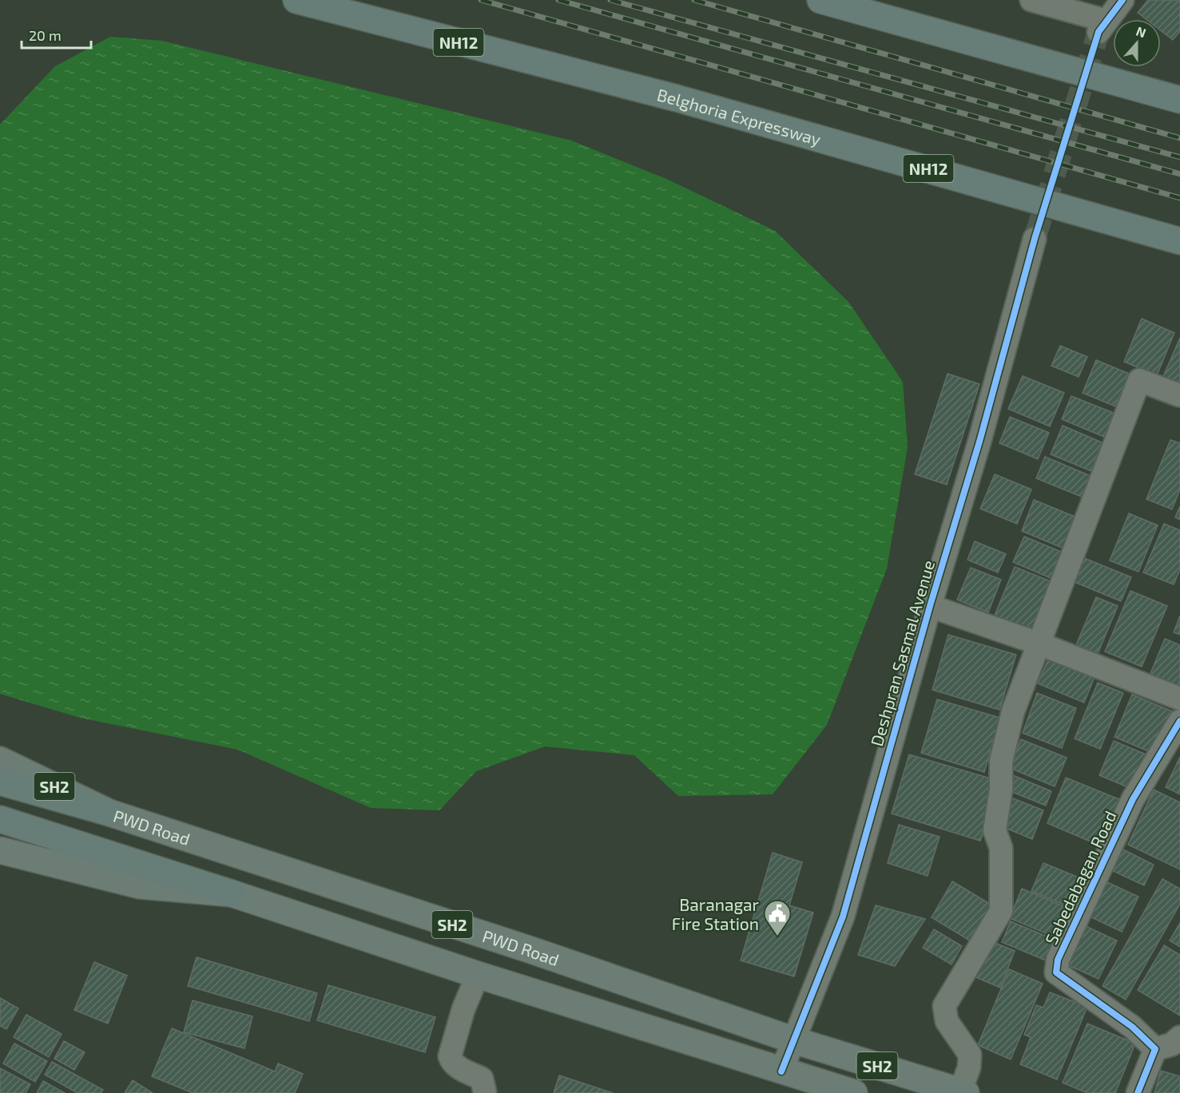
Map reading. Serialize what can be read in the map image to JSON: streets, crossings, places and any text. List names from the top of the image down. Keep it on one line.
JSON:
{"streets":{"highway":["NH12","Belghoria Expressway"],"main road":["SH2","PWD Road"],"street":["Deshpran Sasmal Avenue","Sabedabagan Road"]},"crossings":[["Deshpran Sasmal Avenue","SH2"],["Deshpran Sasmal Avenue","PWD Road"]],"places":{"public building":["Baranagar Fire Station"]},"scale_bar":"20 m","north":"top"}
